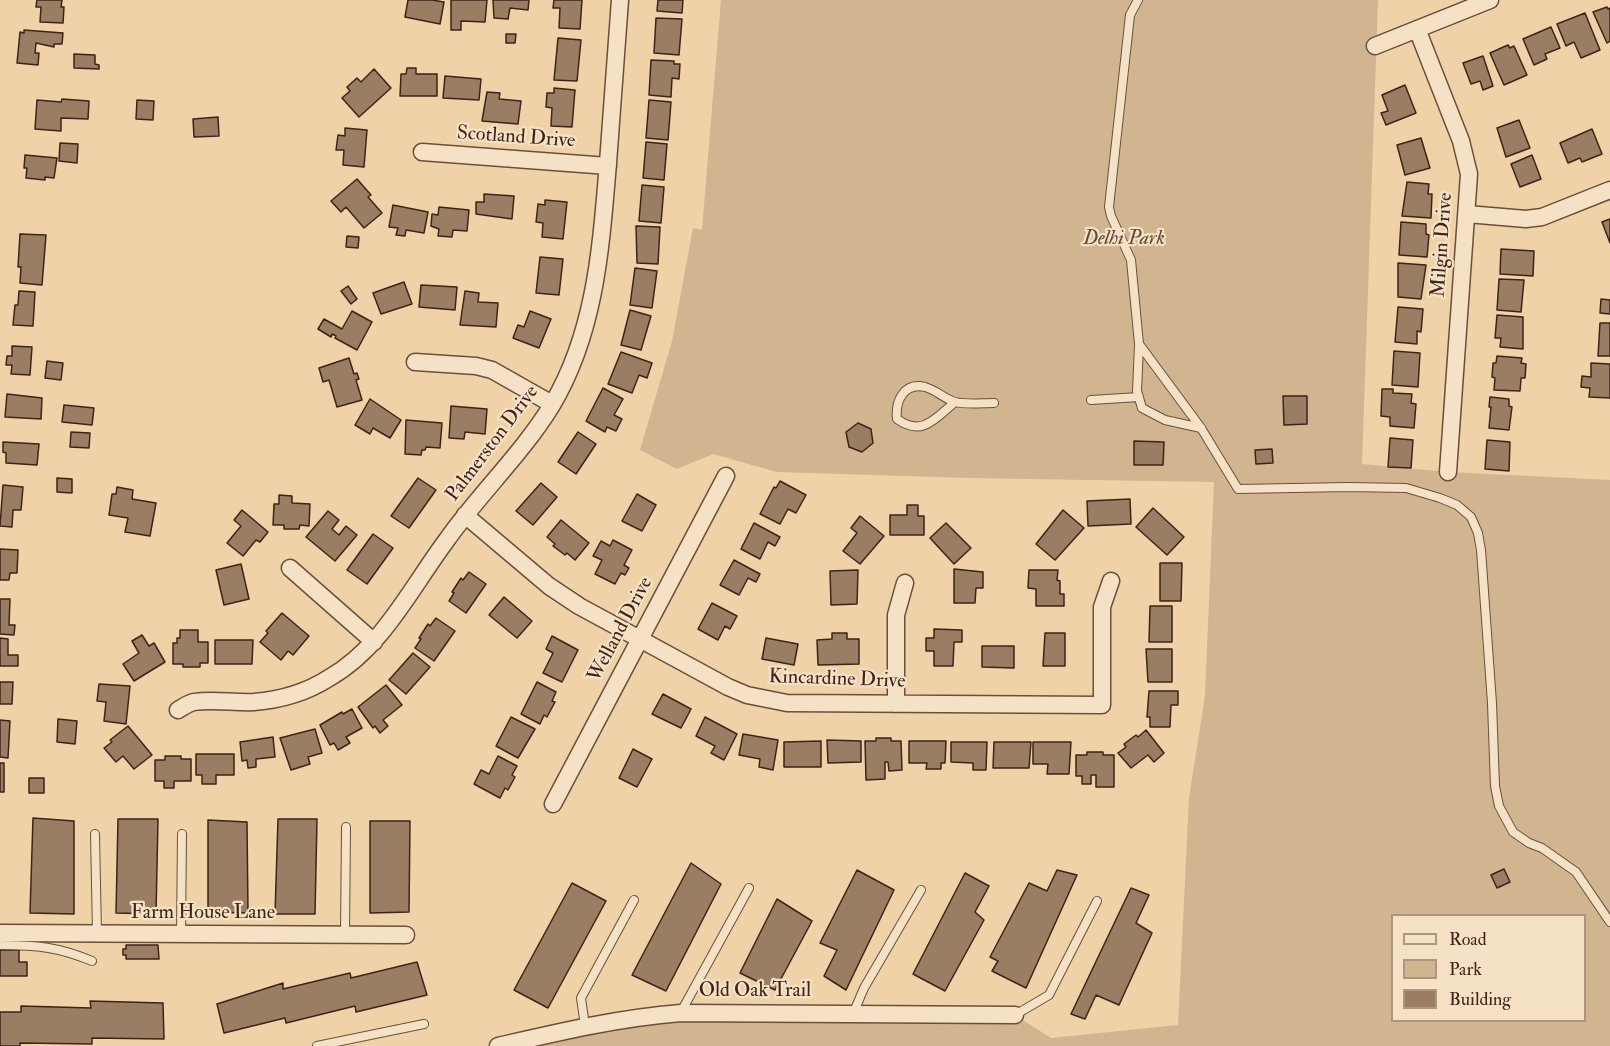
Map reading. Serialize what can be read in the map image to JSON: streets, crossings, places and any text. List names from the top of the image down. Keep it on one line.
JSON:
{"streets":{"street":["Scotland Drive","Milgin Drive","Palmerston Drive","Welland Drive","Kincardine Drive","Farm House Lane","Old Oak Trail"]},"crossings":[["Scotland Drive","Palmerston Drive"],["Palmerston Drive","Kincardine Drive"],["Welland Drive","Kincardine Drive"]],"parks":["Delhi Park"],"legend":["Road","Park","Building"]}
